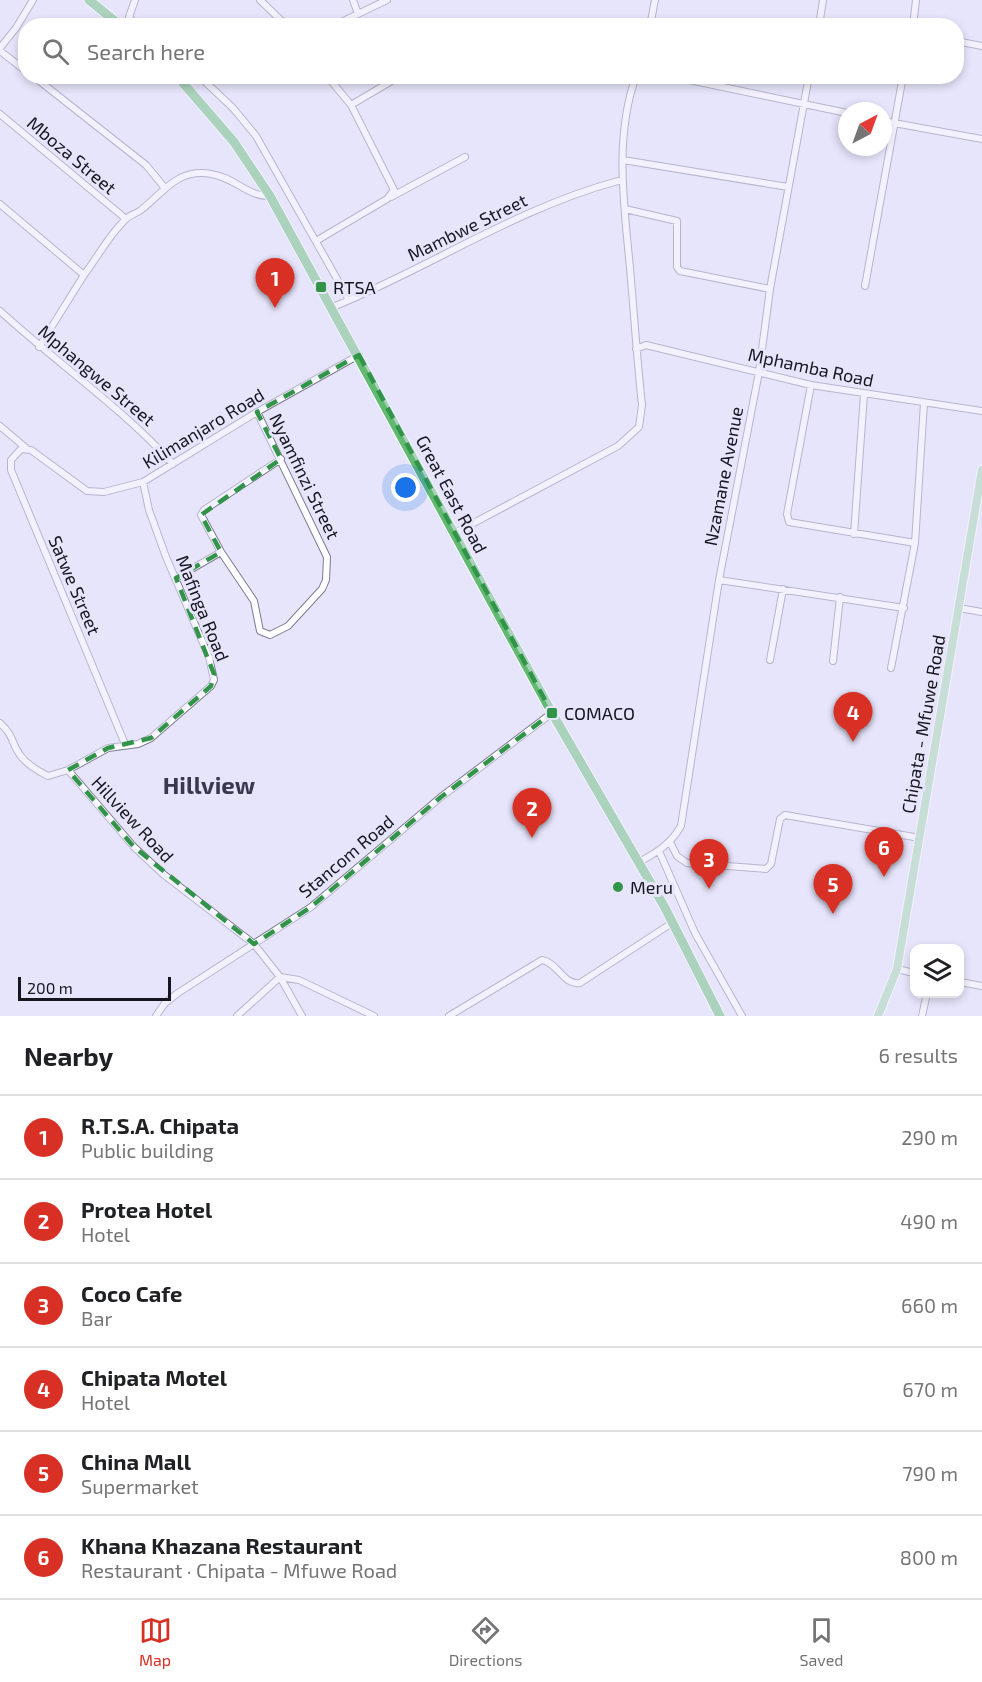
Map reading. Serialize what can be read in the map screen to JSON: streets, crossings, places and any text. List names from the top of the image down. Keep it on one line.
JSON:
{"streets":{"highway":["Great East Road"],"main road":["Chipata - Mfuwe Road"],"street":["Mboza Street","Mambwe Street","Mphamba Road","Mphangwe Street","Kilimanjaro Road","Nyamfinzi Street","Nzamane Avenue","Satwe Street","Mafinga Road","Hillview Road","Stancom Road"]},"crossings":[["Mambwe Street","Great East Road"],["Mphamba Road","Nzamane Avenue"],["Mphangwe Street","Kilimanjaro Road"],["Kilimanjaro Road","Nyamfinzi Street"],["Kilimanjaro Road","Great East Road"],["Kilimanjaro Road","Satwe Street"],["Kilimanjaro Road","Mafinga Road"],["Nzamane Avenue","Great East Road"],["Great East Road","Stancom Road"],["Satwe Street","Mafinga Road"],["Mafinga Road","Hillview Road"],["Hillview Road","Stancom Road"]],"districts":["Hillview"],"places":{"transit":["RTSA","COMACO"],"other":["Meru"]},"scale_bar":"200 m","north":"top right","page":{"search":"Search here","pins":["1","4","2","6","3","5"],"scale":"200 m","heading":["Nearby","6 results"],"list":[{"mark":"1","name":"R.T.S.A. Chipata","note":"Public building","value":"290 m"},{"mark":"2","name":"Protea Hotel","note":"Hotel","value":"490 m"},{"mark":"3","name":"Coco Cafe","note":"Bar","value":"660 m"},{"mark":"4","name":"Chipata Motel","note":"Hotel","value":"670 m"},{"mark":"5","name":"China Mall","note":"Supermarket","value":"790 m"},{"mark":"6","name":"Khana Khazana Restaurant","note":"Restaurant · Chipata - Mfuwe Road","value":"800 m"}],"nav":["Map","Directions","Saved"]}}
